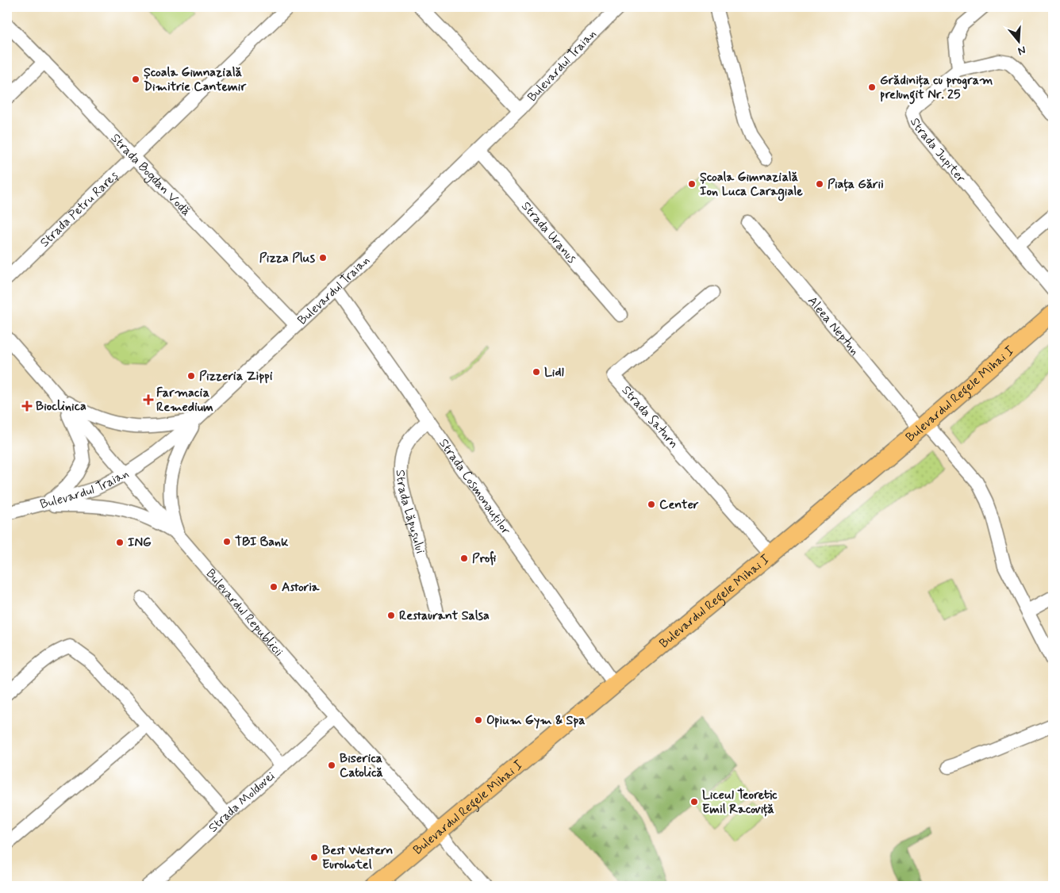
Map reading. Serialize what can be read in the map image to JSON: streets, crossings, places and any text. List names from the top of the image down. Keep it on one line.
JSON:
{"streets":{"main road":["Bulevardul Regele Mihai I"],"street":["Bulevardul Traian","Strada Jupiter","Strada Bogdan Vodă","Strada Petru Rareș","Strada Uranus","Aleea Neptun","Strada Saturn","Strada Cosmonauților","Strada Lăpușului","Bulevardul Republicii","Strada Moldovei"]},"crossings":[["Bulevardul Traian","Strada Bogdan Vodă"],["Bulevardul Traian","Strada Uranus"],["Bulevardul Traian","Strada Cosmonauților"],["Bulevardul Traian","Bulevardul Republicii"],["Strada Bogdan Vodă","Strada Petru Rareș"],["Aleea Neptun","Bulevardul Regele Mihai I"],["Bulevardul Regele Mihai I","Strada Saturn"],["Bulevardul Regele Mihai I","Strada Cosmonauților"],["Bulevardul Regele Mihai I","Bulevardul Republicii"],["Strada Cosmonauților","Strada Lăpușului"],["Bulevardul Republicii","Strada Moldovei"]],"places":{"other":["Școala Gimnazială Dimitrie Cantemir","Grădinița cu program prelungit Nr. 25","Școala Gimnazială Ion Luca Caragiale","Piața Gării","Pizza Plus","Lidl","Pizzeria Zippi","Center","TBI Bank","ING","Profi","Astoria","Restaurant Salsa","Opium Gym & Spa","Biserica Catolică","Liceul Teoretic Emil Racoviță","Best Western Eurohotel"],"health":["Farmacia Remedium","Bioclinica"]},"north":"bottom"}
